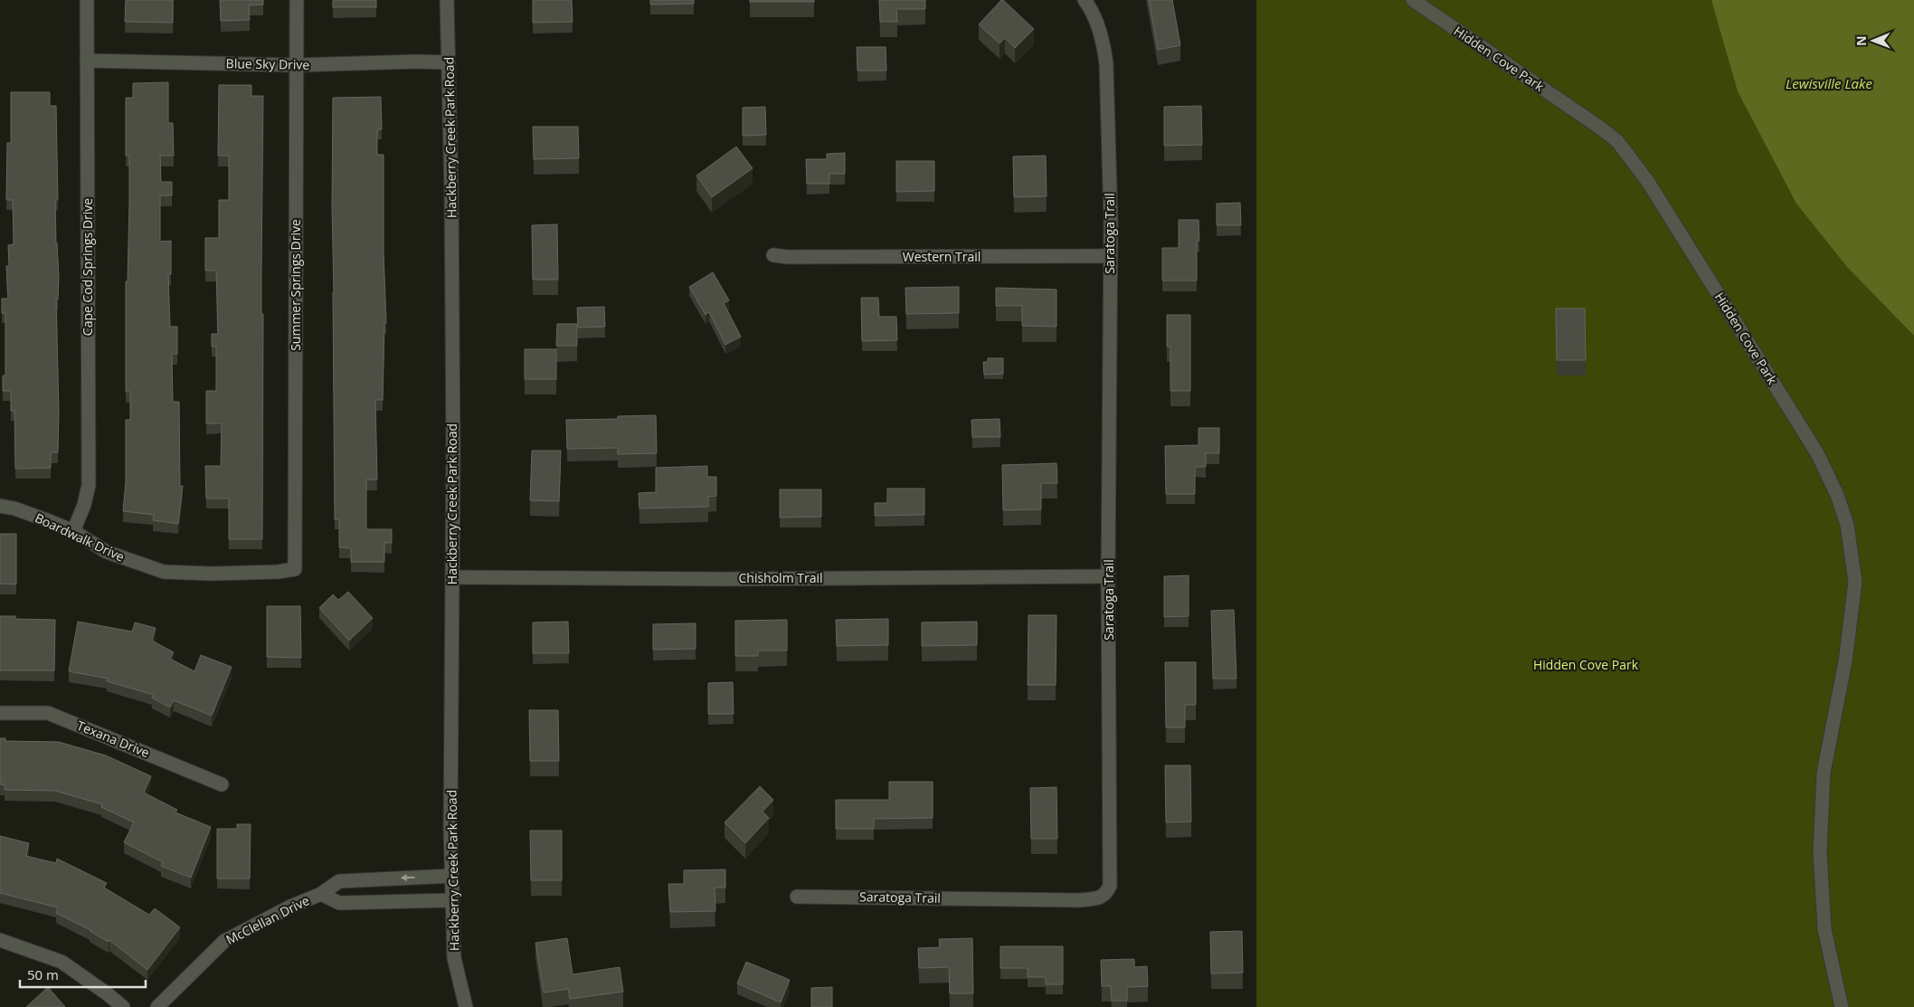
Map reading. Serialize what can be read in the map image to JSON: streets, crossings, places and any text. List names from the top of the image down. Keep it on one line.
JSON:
{"streets":{"street":["Hidden Cove Park","Blue Sky Drive","Hackberry Creek Park Road","Saratoga Trail","Western Trail","Cape Cod Springs Drive","Summer Springs Drive","Boardwalk Drive","Chisholm Trail","Texana Drive","McClellan Drive"]},"crossings":[["Blue Sky Drive","Hackberry Creek Park Road"],["Blue Sky Drive","Cape Cod Springs Drive"],["Blue Sky Drive","Summer Springs Drive"],["Hackberry Creek Park Road","Chisholm Trail"],["Hackberry Creek Park Road","McClellan Drive"],["Saratoga Trail","Western Trail"],["Saratoga Trail","Chisholm Trail"],["Cape Cod Springs Drive","Boardwalk Drive"],["Summer Springs Drive","Boardwalk Drive"]],"water":["Lewisville Lake"],"parks":["Hidden Cove Park"],"scale_bar":"50 m","north":"left"}
